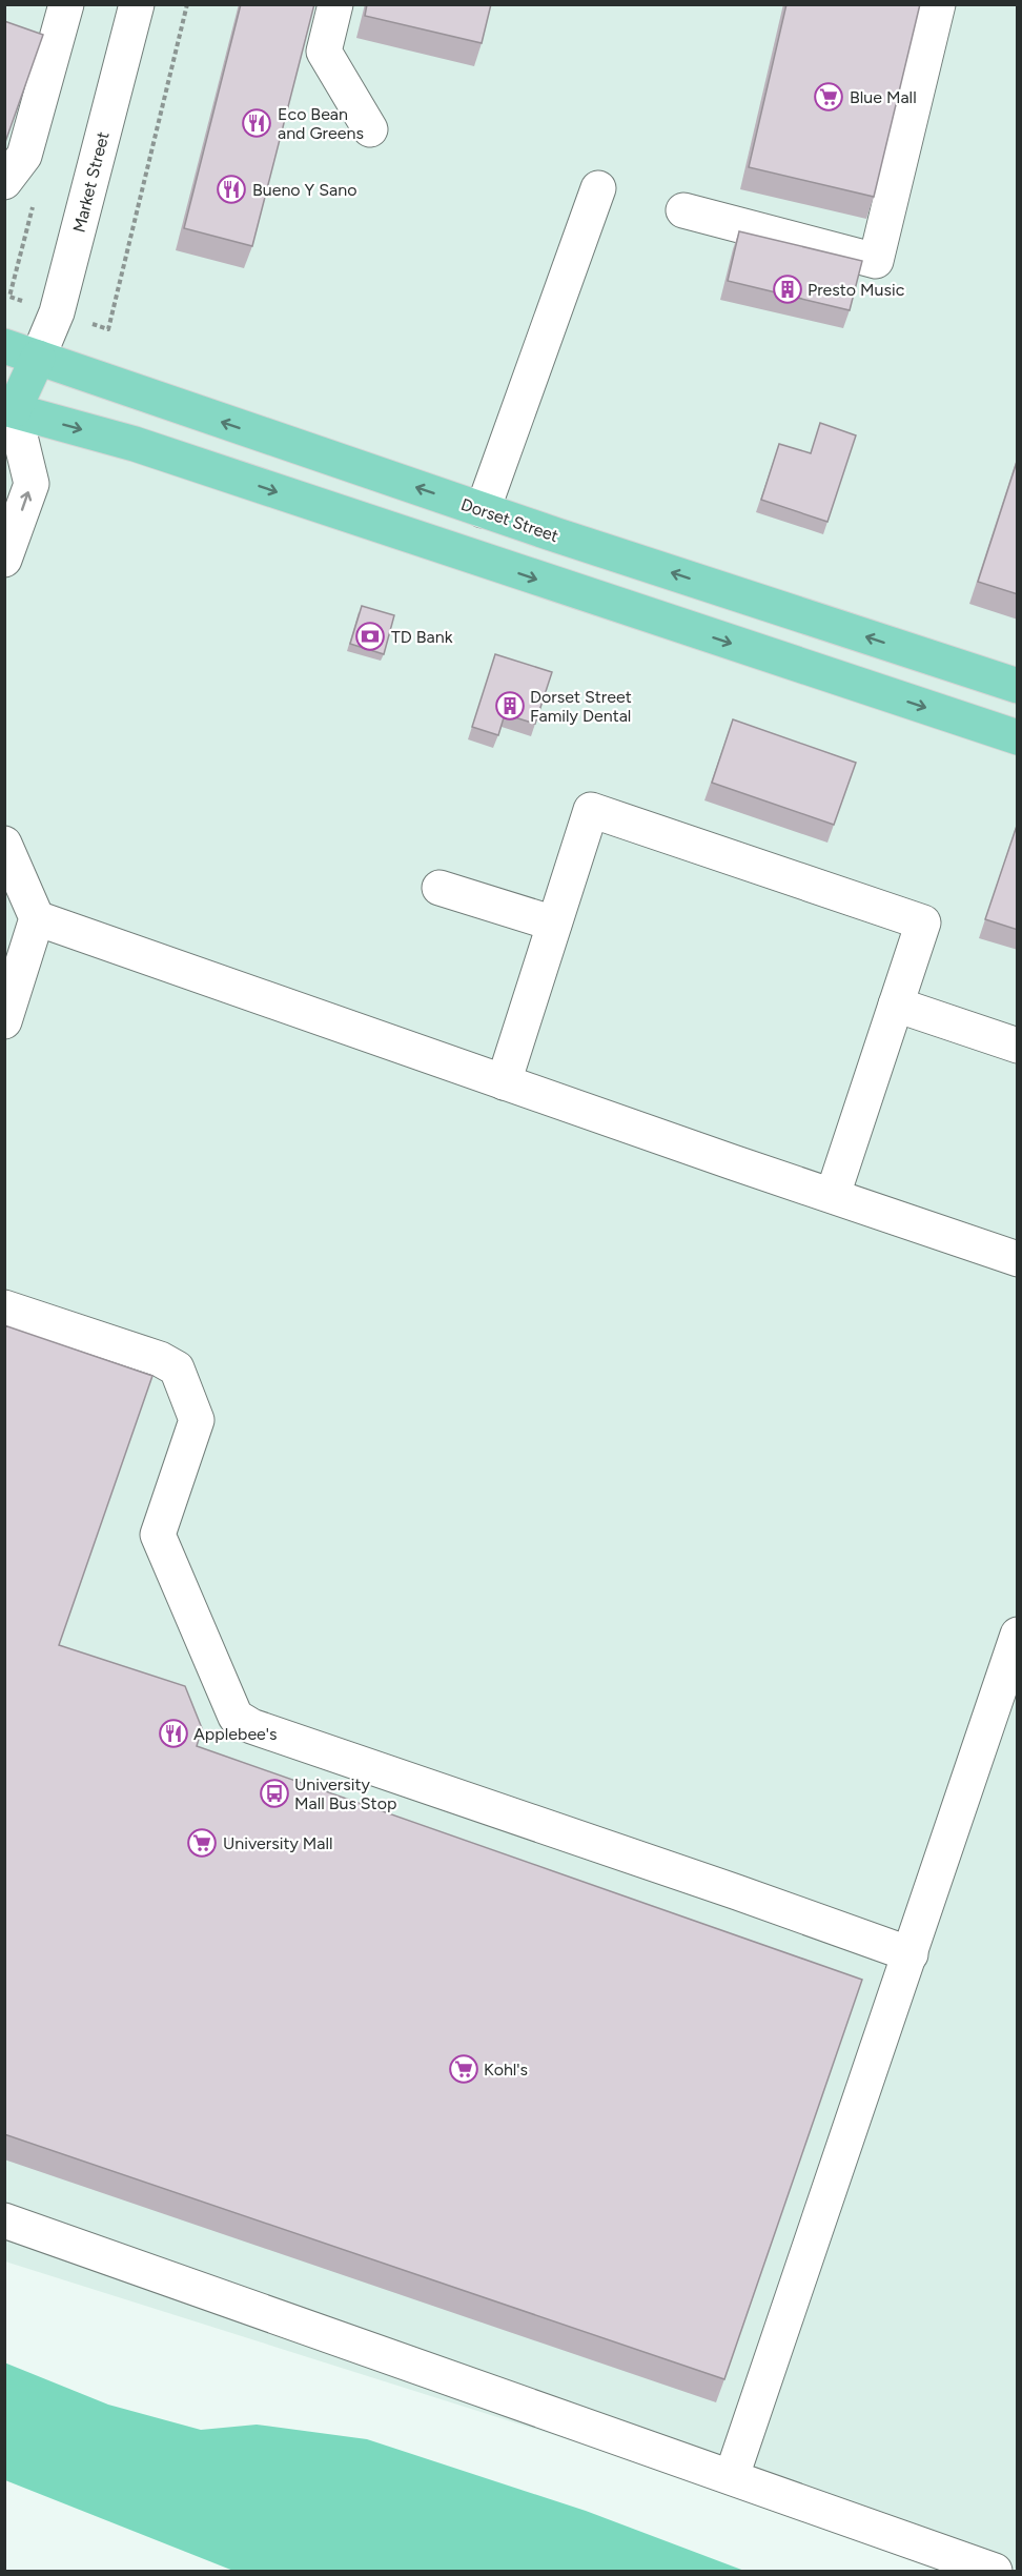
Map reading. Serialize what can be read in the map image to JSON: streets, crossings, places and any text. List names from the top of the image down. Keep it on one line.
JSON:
{"streets":{"main road":["Dorset Street"],"street":["Market Street"]},"crossings":[["Market Street","Dorset Street"]],"places":{"supermarket":["Blue Mall","University Mall","Kohl's"],"restaurant":["Eco Bean and Greens","Bueno Y Sano","Applebee's"],"building":["Presto Music","Dorset Street Family Dental"],"bank":["TD Bank"],"bus stop":["University Mall Bus Stop"]}}
